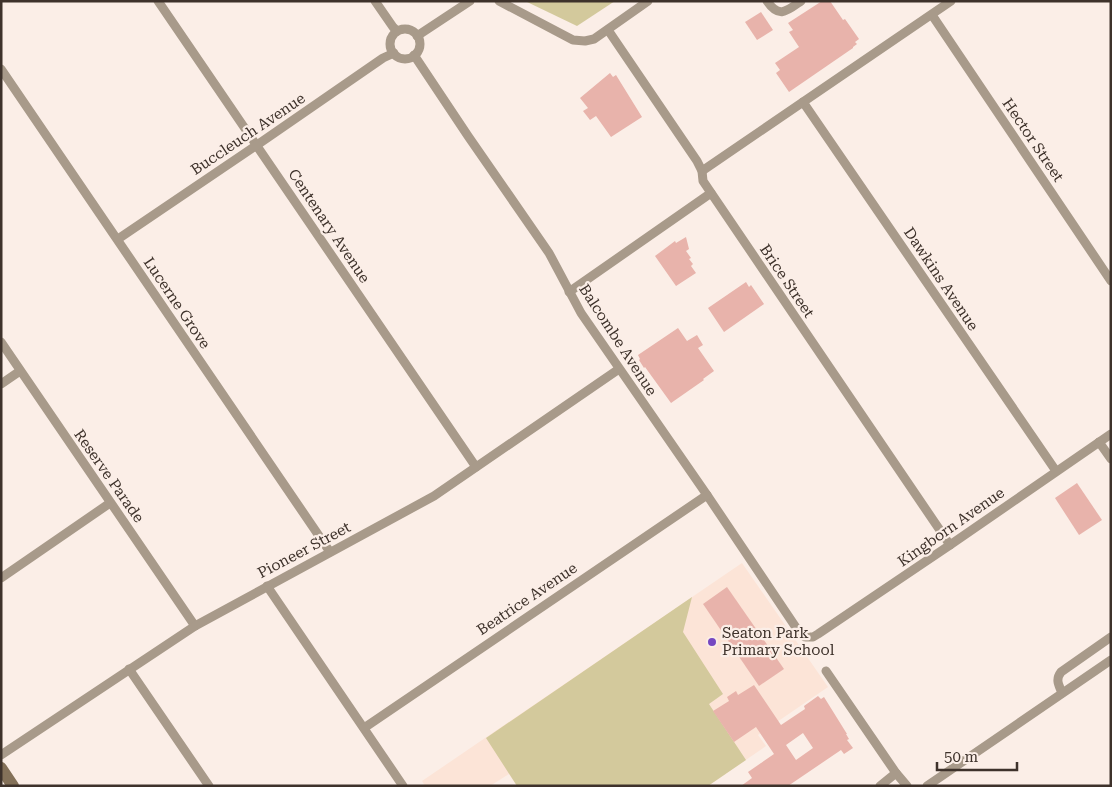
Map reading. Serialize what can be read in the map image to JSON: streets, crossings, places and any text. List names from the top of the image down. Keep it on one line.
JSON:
{"streets":{"street":["Buccleuch Avenue","Hector Street","Centenary Avenue","Dawkins Avenue","Brice Street","Lucerne Grove","Balcombe Avenue","Reserve Parade","Kingborn Avenue","Pioneer Street","Beatrice Avenue"]},"crossings":[["Buccleuch Avenue","Centenary Avenue"],["Buccleuch Avenue","Lucerne Grove"],["Buccleuch Avenue","Balcombe Avenue"],["Centenary Avenue","Pioneer Street"],["Dawkins Avenue","Kingborn Avenue"],["Brice Street","Kingborn Avenue"],["Lucerne Grove","Pioneer Street"],["Balcombe Avenue","Kingborn Avenue"],["Balcombe Avenue","Pioneer Street"],["Balcombe Avenue","Beatrice Avenue"],["Reserve Parade","Pioneer Street"]],"places":["Seaton Park Primary School"],"scale_bar":"50 m"}
